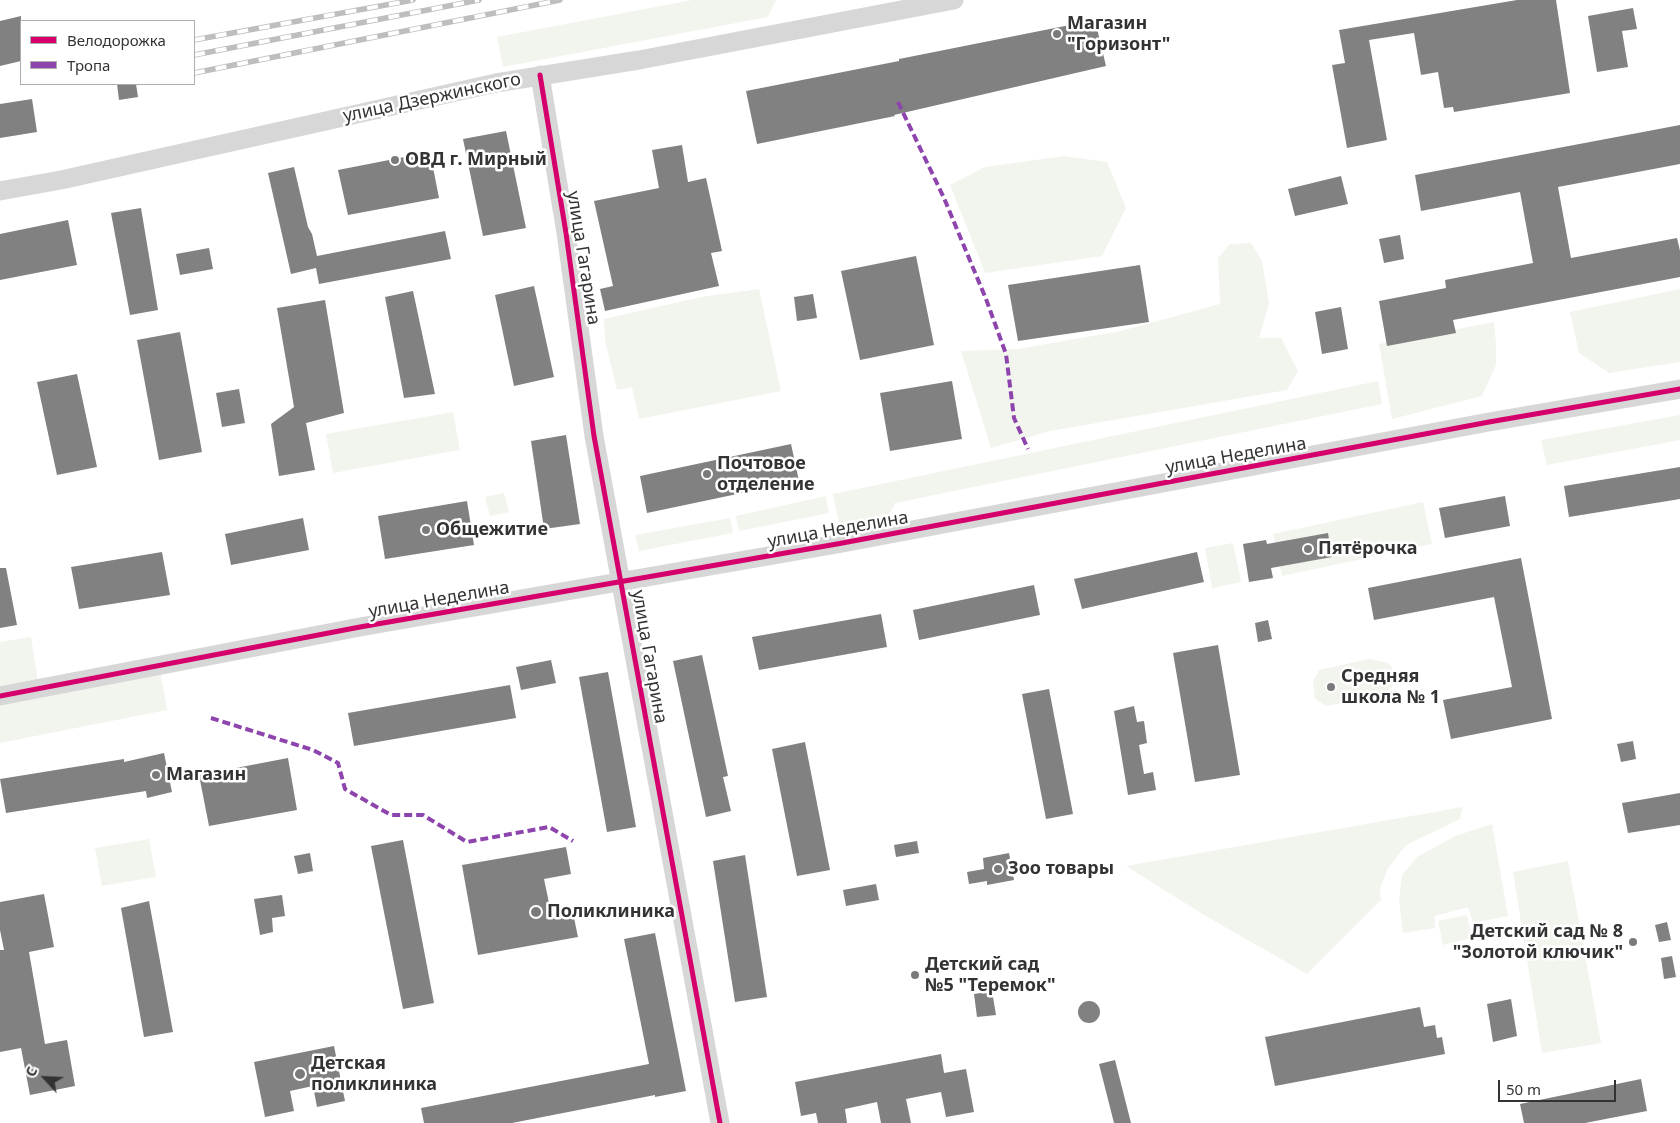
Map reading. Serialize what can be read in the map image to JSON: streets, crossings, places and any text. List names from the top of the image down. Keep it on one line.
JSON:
{"streets":{"street":["улица Дзержинского","улица Гагарина","улица Неделина"]},"crossings":[["улица Дзержинского","улица Гагарина"],["улица Гагарина","улица Неделина"]],"places":["Магазин \"Горизонт\"","ОВД г. Мирный","Почтовое отделение","Общежитие","Пятёрочка","Средняя школа № 1","Магазин","Зоо товары","Поликлиника","Детский сад № 8 \"Золотой ключик\"","Детский сад №5 \"Теремок\"","Детская поликлиника"],"legend":["Велодорожка","Тропа"],"scale_bar":"50 m","north":"top left"}
